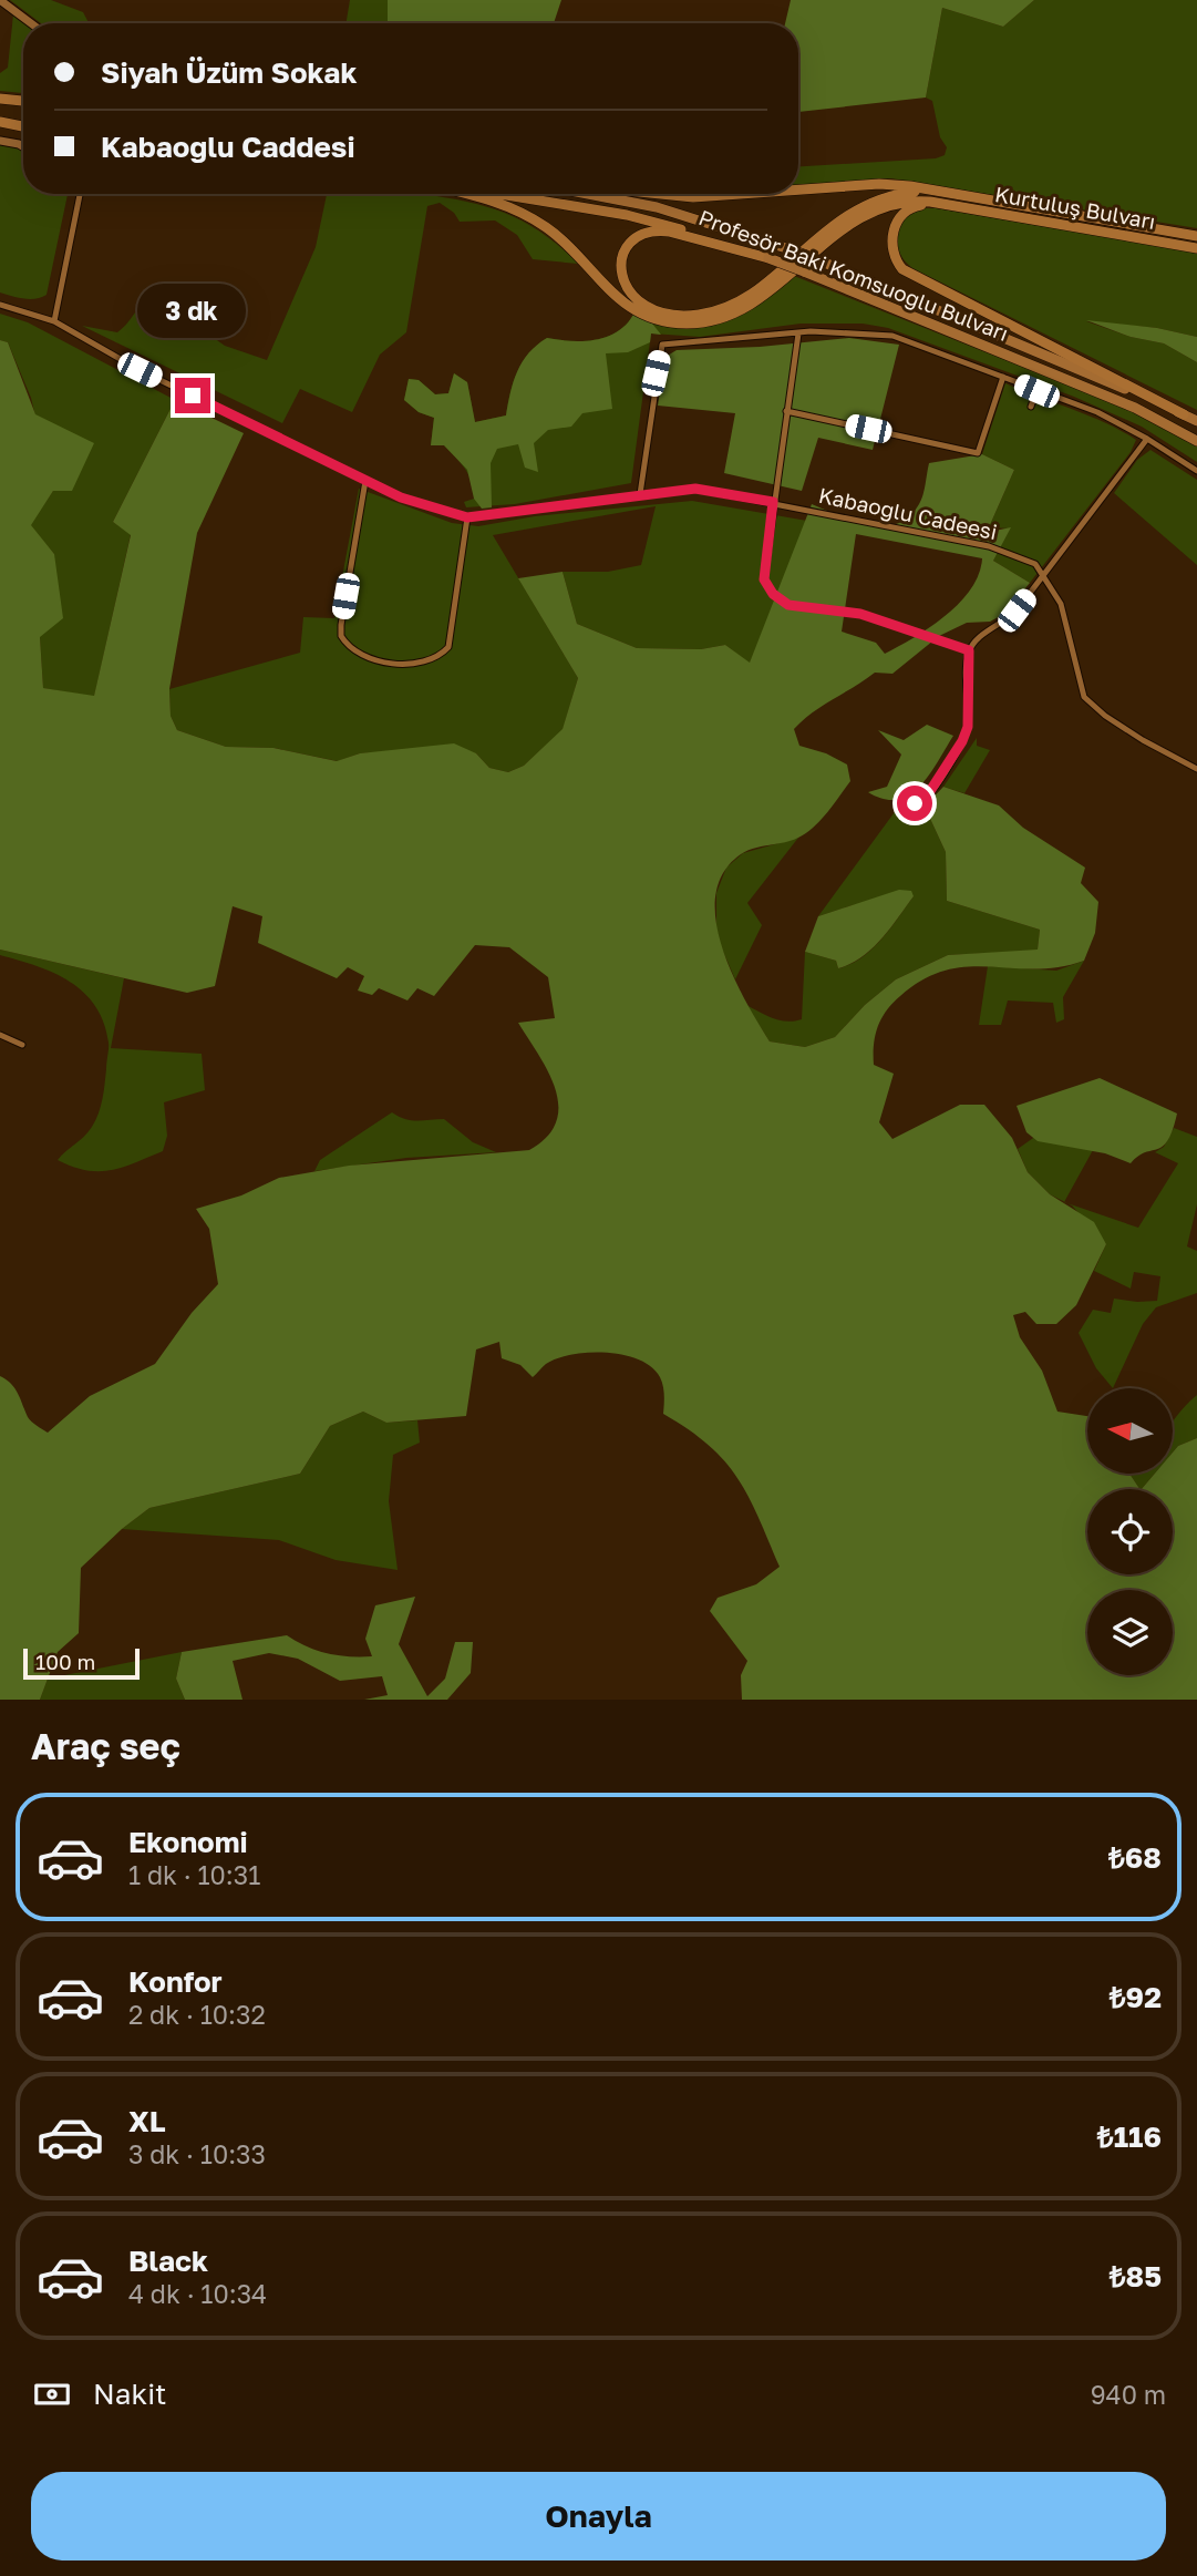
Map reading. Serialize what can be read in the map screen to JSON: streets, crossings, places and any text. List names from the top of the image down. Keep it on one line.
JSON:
{"streets":{"highway":["Kurtuluş Bulvarı","Profesör Baki Komsuoğlu Bulvarı"],"street":["Kabaoğlu Cadeesi"]},"scale_bar":"100 m","north":"left","page":{"banner":["Siyah Üzüm Sokak","Kabaoğlu Caddesi"],"bubble":"3 dk","scale":"100 m","heading":"Araç seç","list":[{"name":"Ekonomi","note":"1 dk · 10:31","value":"₺68"},{"name":"Konfor","note":"2 dk · 10:32","value":"₺92"},{"name":"XL","note":"3 dk · 10:33","value":"₺116"},{"name":"Black","note":"4 dk · 10:34","value":"₺85"}],"pay":["Nakit","940 m"],"buttons":"Onayla"}}
